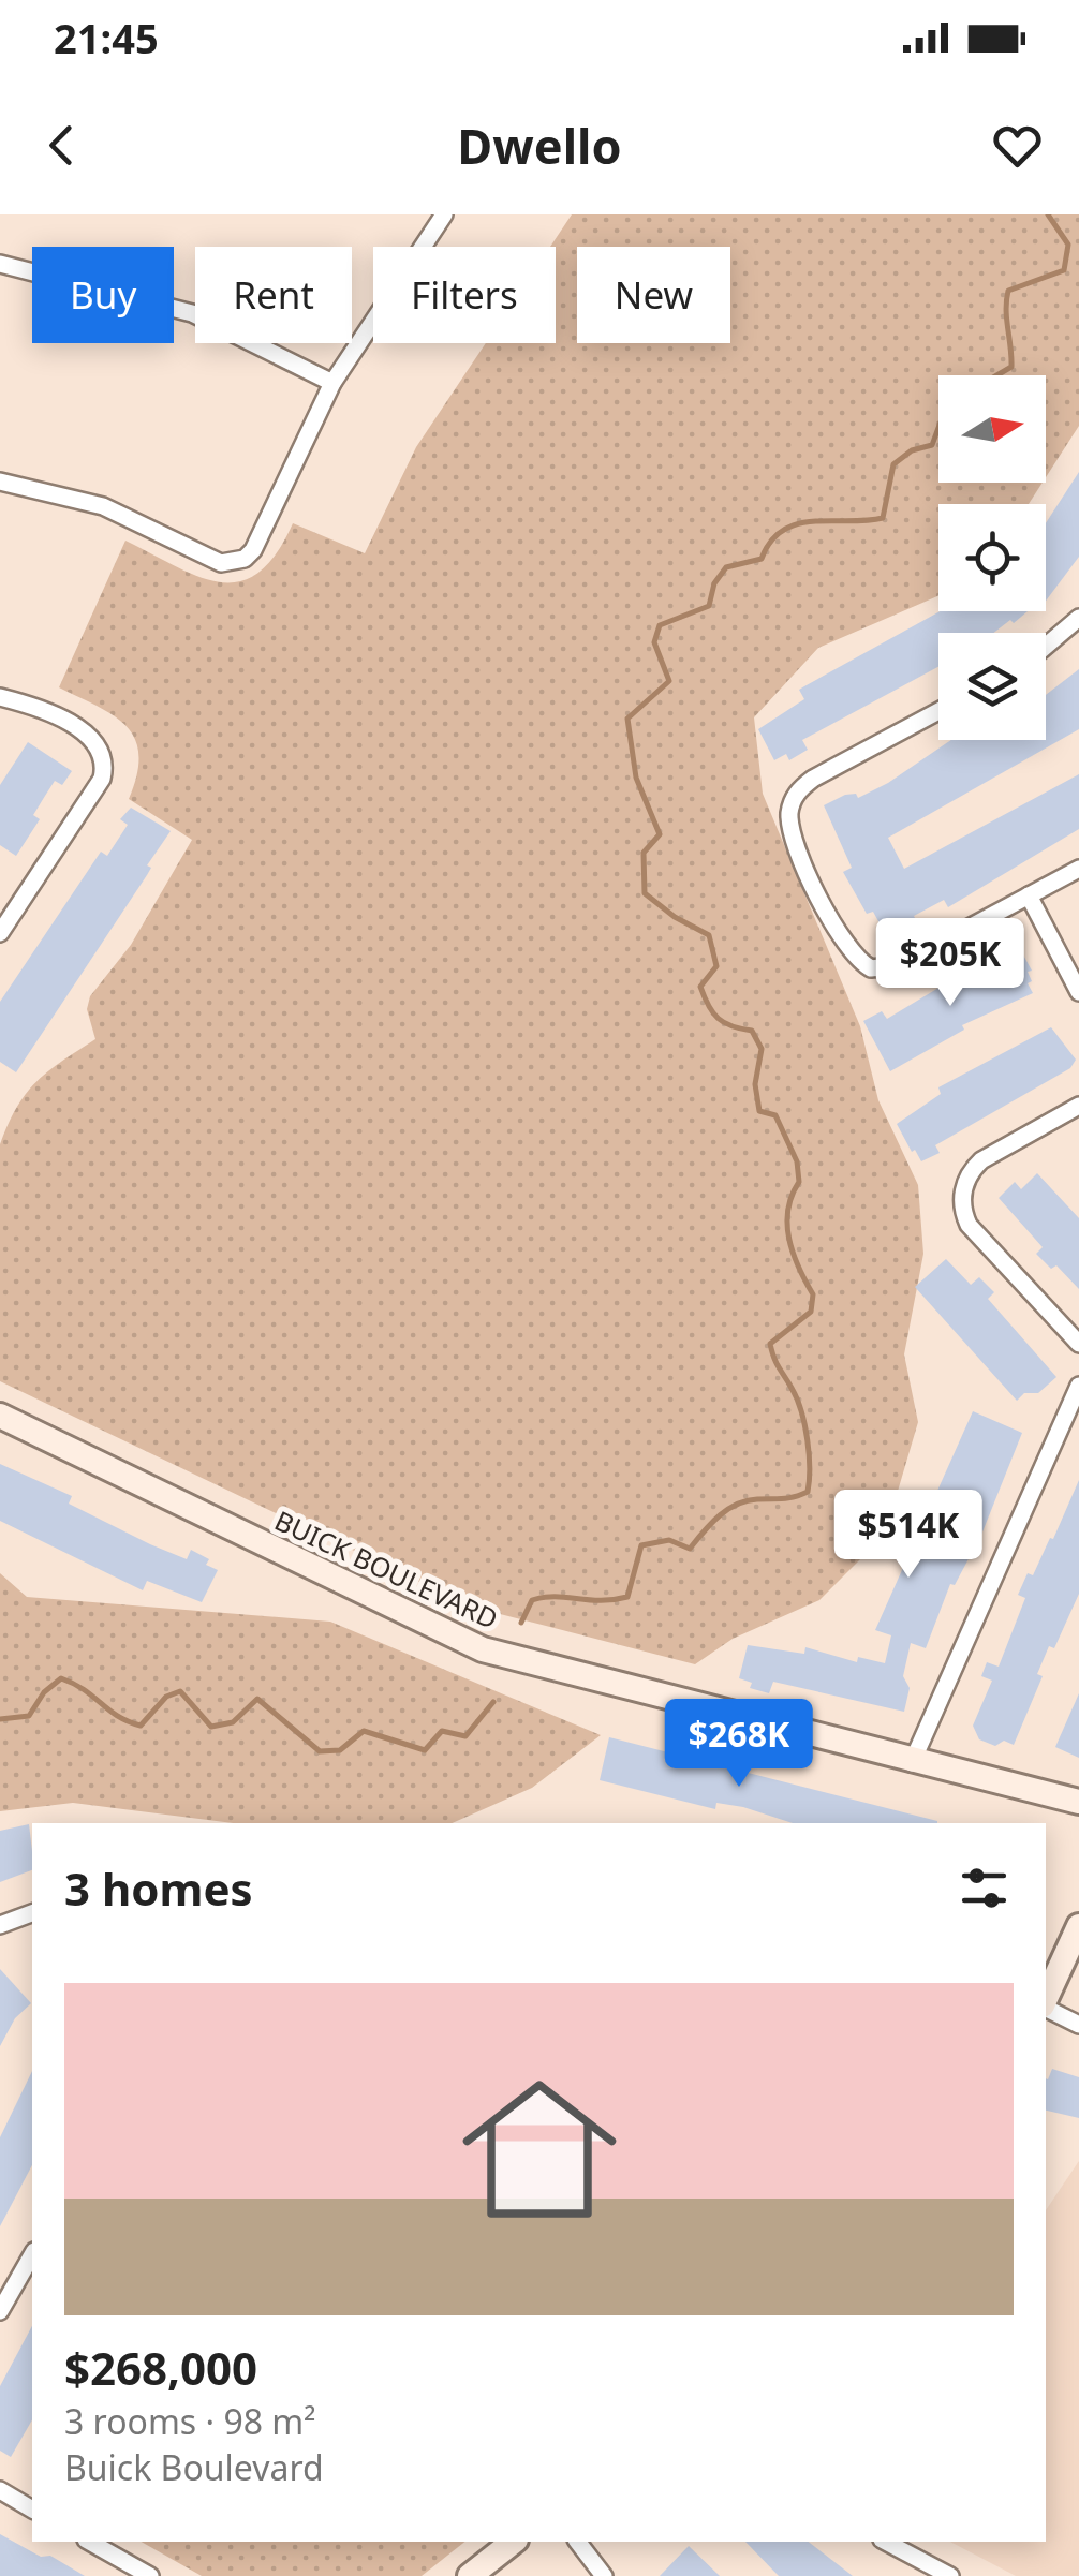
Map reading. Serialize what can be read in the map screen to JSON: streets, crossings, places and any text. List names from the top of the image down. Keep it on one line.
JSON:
{"streets":{"street":["BUICK BOULEVARD"]},"north":"right","page":{"status":"21:45","header":"Dwello","chip":["Buy","Rent","Filters","New"],"price":["$205K","$514K","$268K"],"heading":"3 homes","list":[{"name":"$268,000","note":"3 rooms · 98 m² · Buick Boulevard"}]}}
